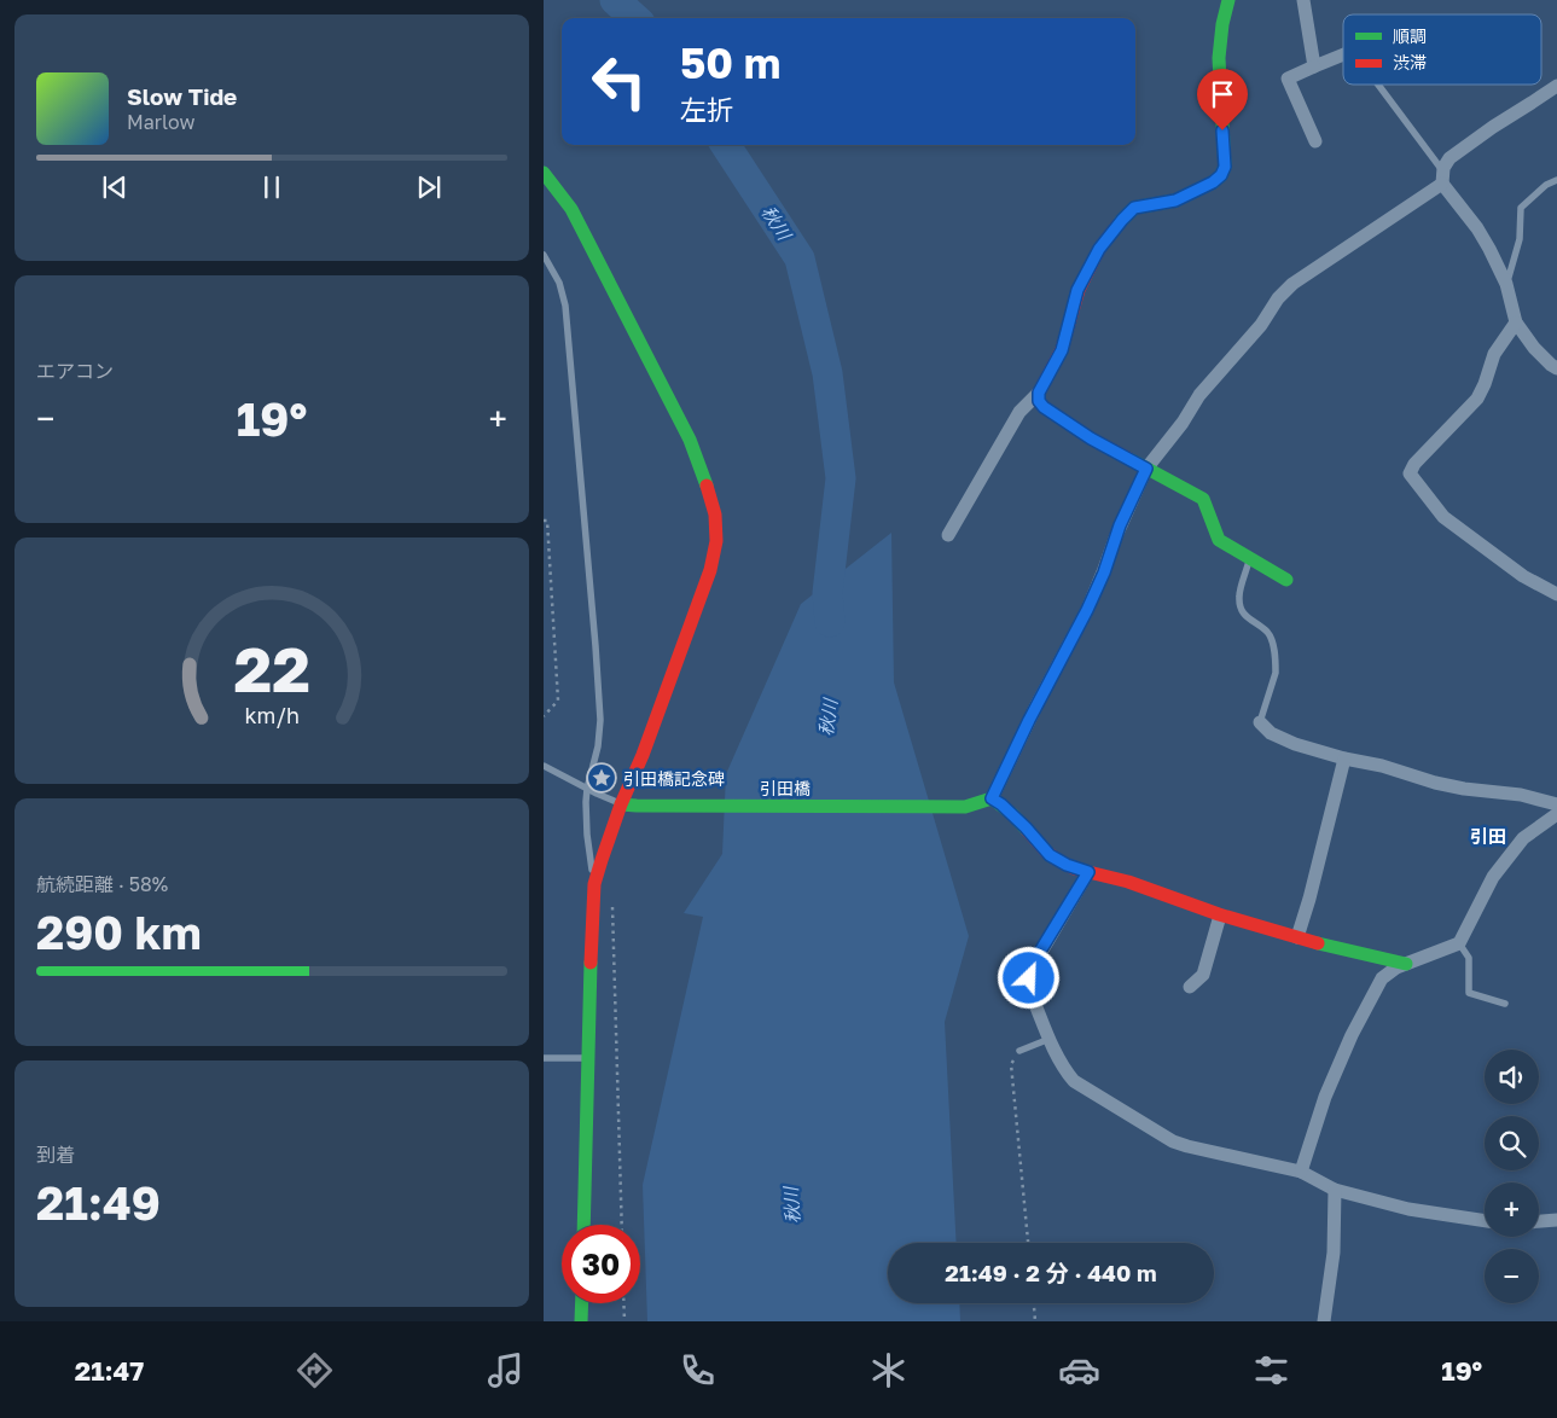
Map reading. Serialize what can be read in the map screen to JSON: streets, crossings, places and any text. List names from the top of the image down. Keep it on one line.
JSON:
{"streets":{"street":["引田橋"]},"districts":["引田"],"water":["秋川"],"places":{"place":["引田橋記念碑"]},"legend":["順調","渋滞"],"page":{"turn":["50 m","左折"],"song":["Slow Tide","Marlow"],"tile":["エアコン",["航続距離 · 58%","290 km"],["到着","21:49"]],"heat":["−","19°","+"],"map_buttons":["+","−"],"limit":"30","trip":"21:49 · 2 分 · 440 m","tabs":["21:47","19°"],"gauge":["22","km/h"]}}
